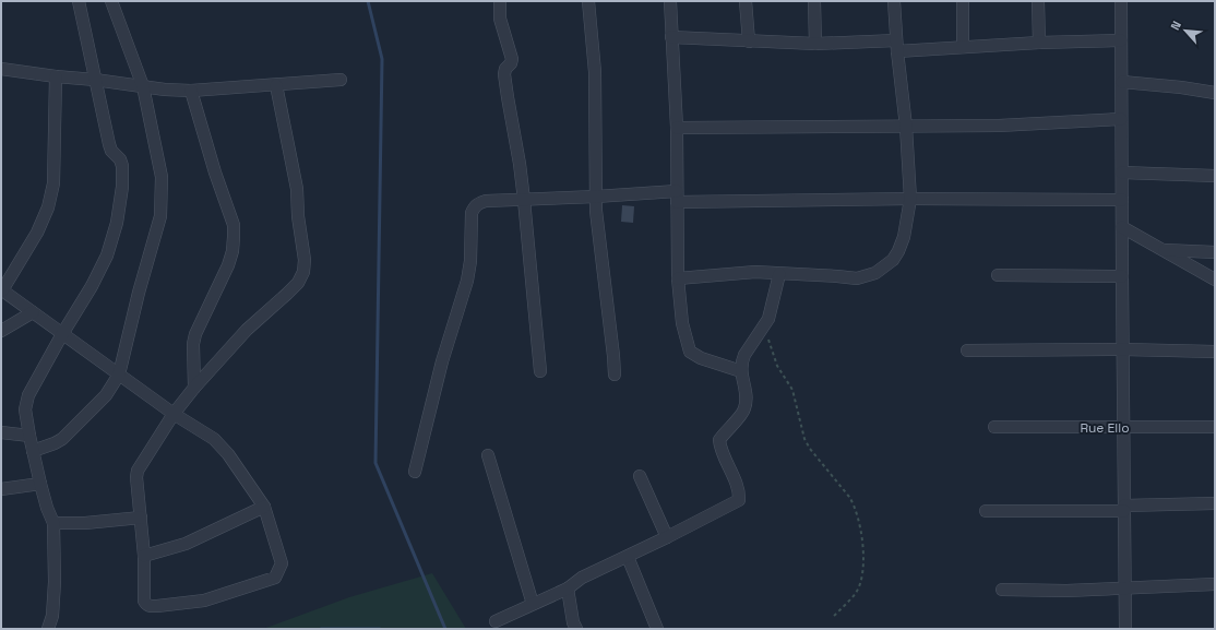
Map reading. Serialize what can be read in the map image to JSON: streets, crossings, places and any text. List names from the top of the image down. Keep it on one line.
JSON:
{"streets":{"street":["Rue Ello"]},"north":"top left"}
